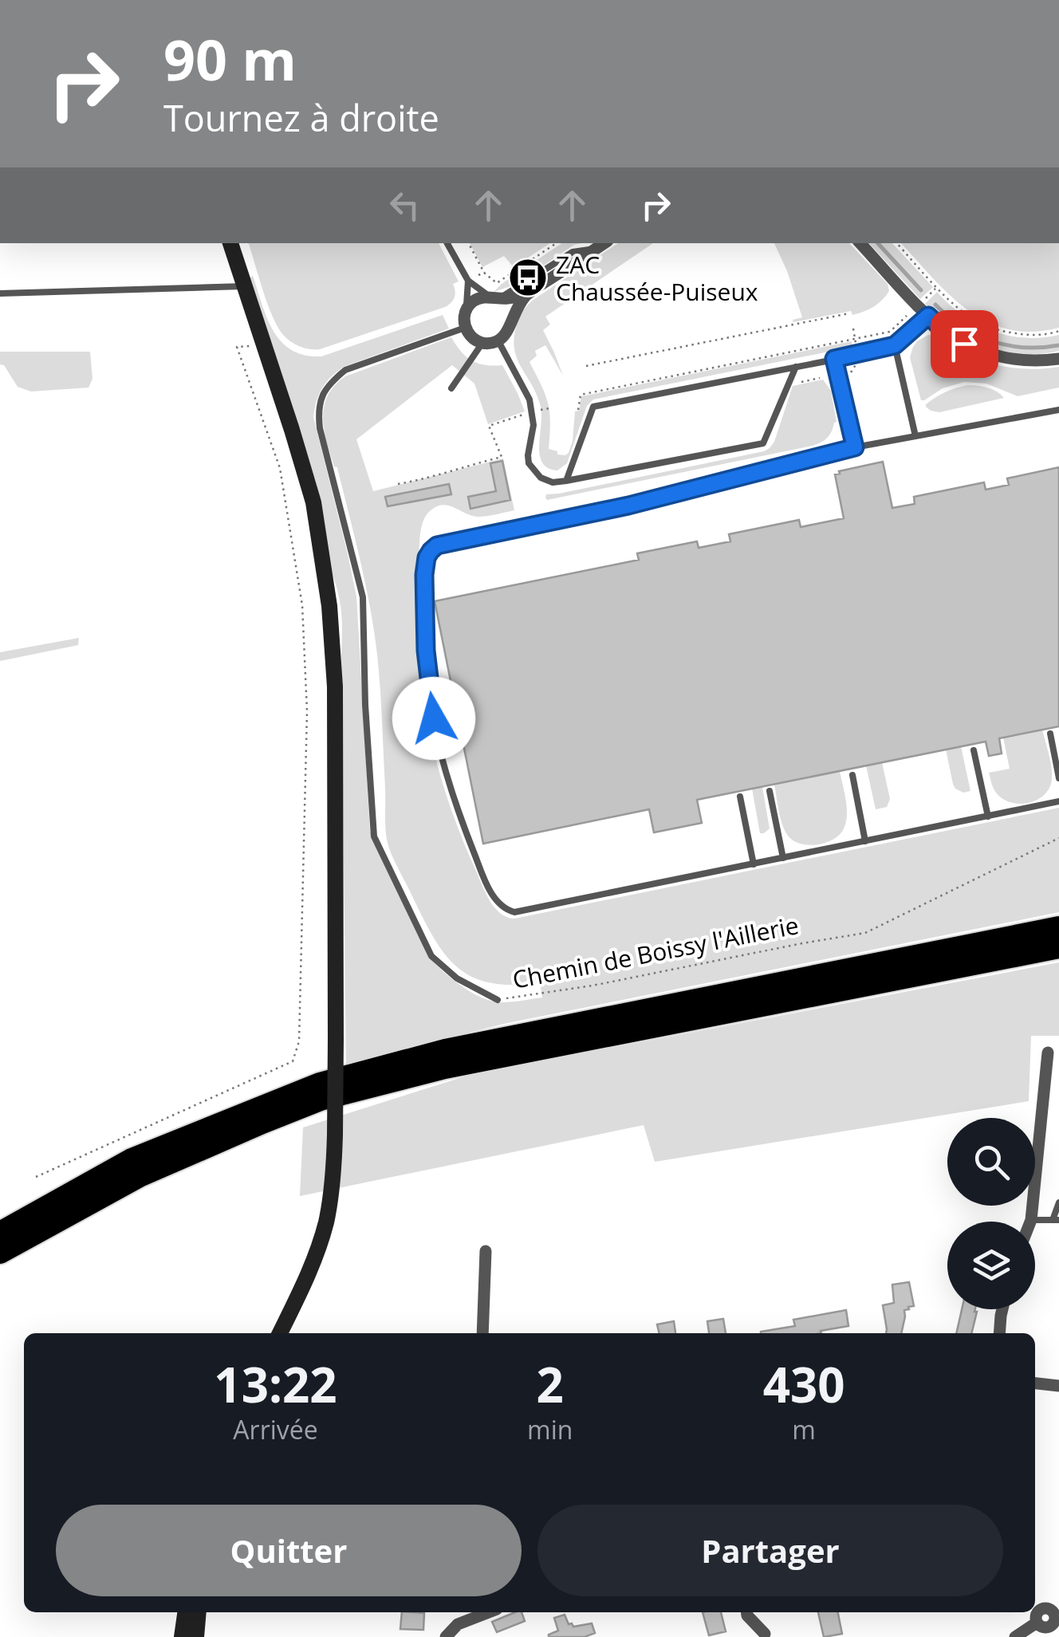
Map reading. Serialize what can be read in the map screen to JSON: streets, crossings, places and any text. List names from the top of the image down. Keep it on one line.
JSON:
{"streets":{"lane":["Chemin de Boissy l'Aillerie"]},"places":{"bus stop":["ZAC Chaussée-Puiseux"]},"page":{"turn":["90 m","Tournez à droite"],"eta":["13:22","Arrivée","2","min","430","m"],"buttons":["Quitter","Partager"]}}
